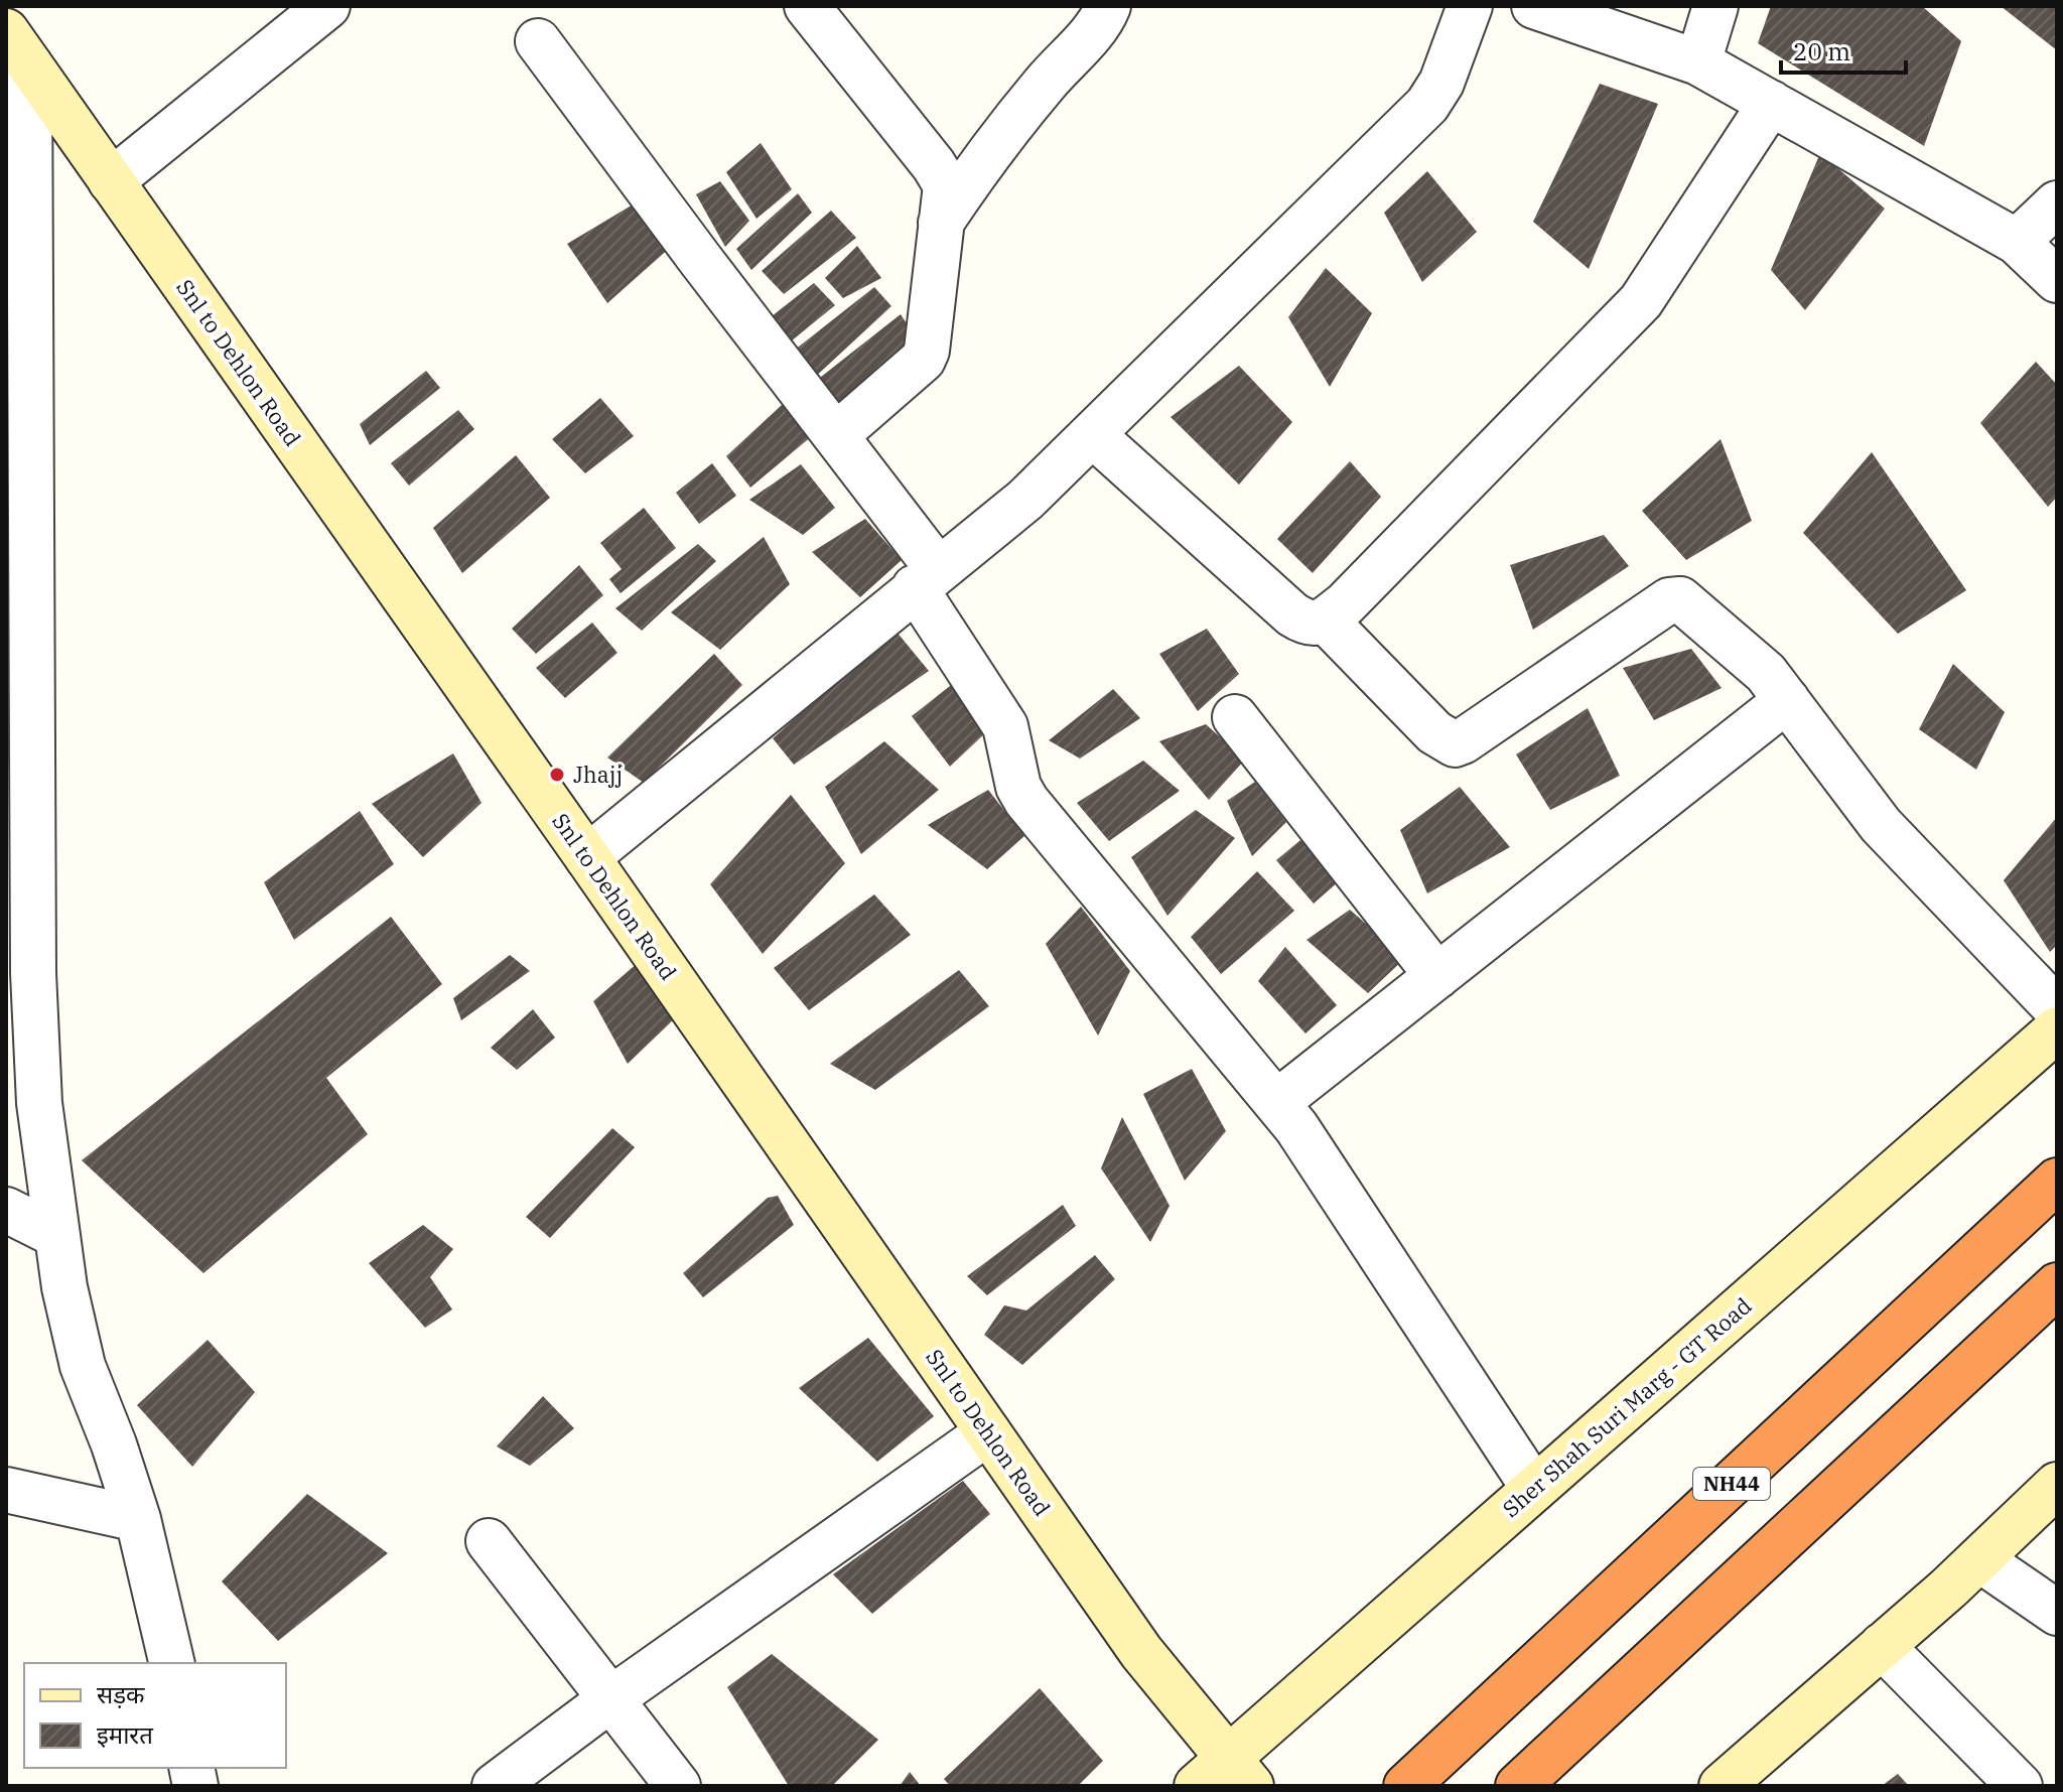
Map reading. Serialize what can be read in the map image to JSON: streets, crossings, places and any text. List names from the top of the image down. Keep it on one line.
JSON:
{"streets":{"highway":["NH44"],"street":["Snl to Dehlon Road","Sher Shah Suri Marg - GT Road"]},"crossings":[["Snl to Dehlon Road","Sher Shah Suri Marg - GT Road"]],"places":["Jhajj"],"legend":["सड़क","इमारत"],"scale_bar":"20 m"}
